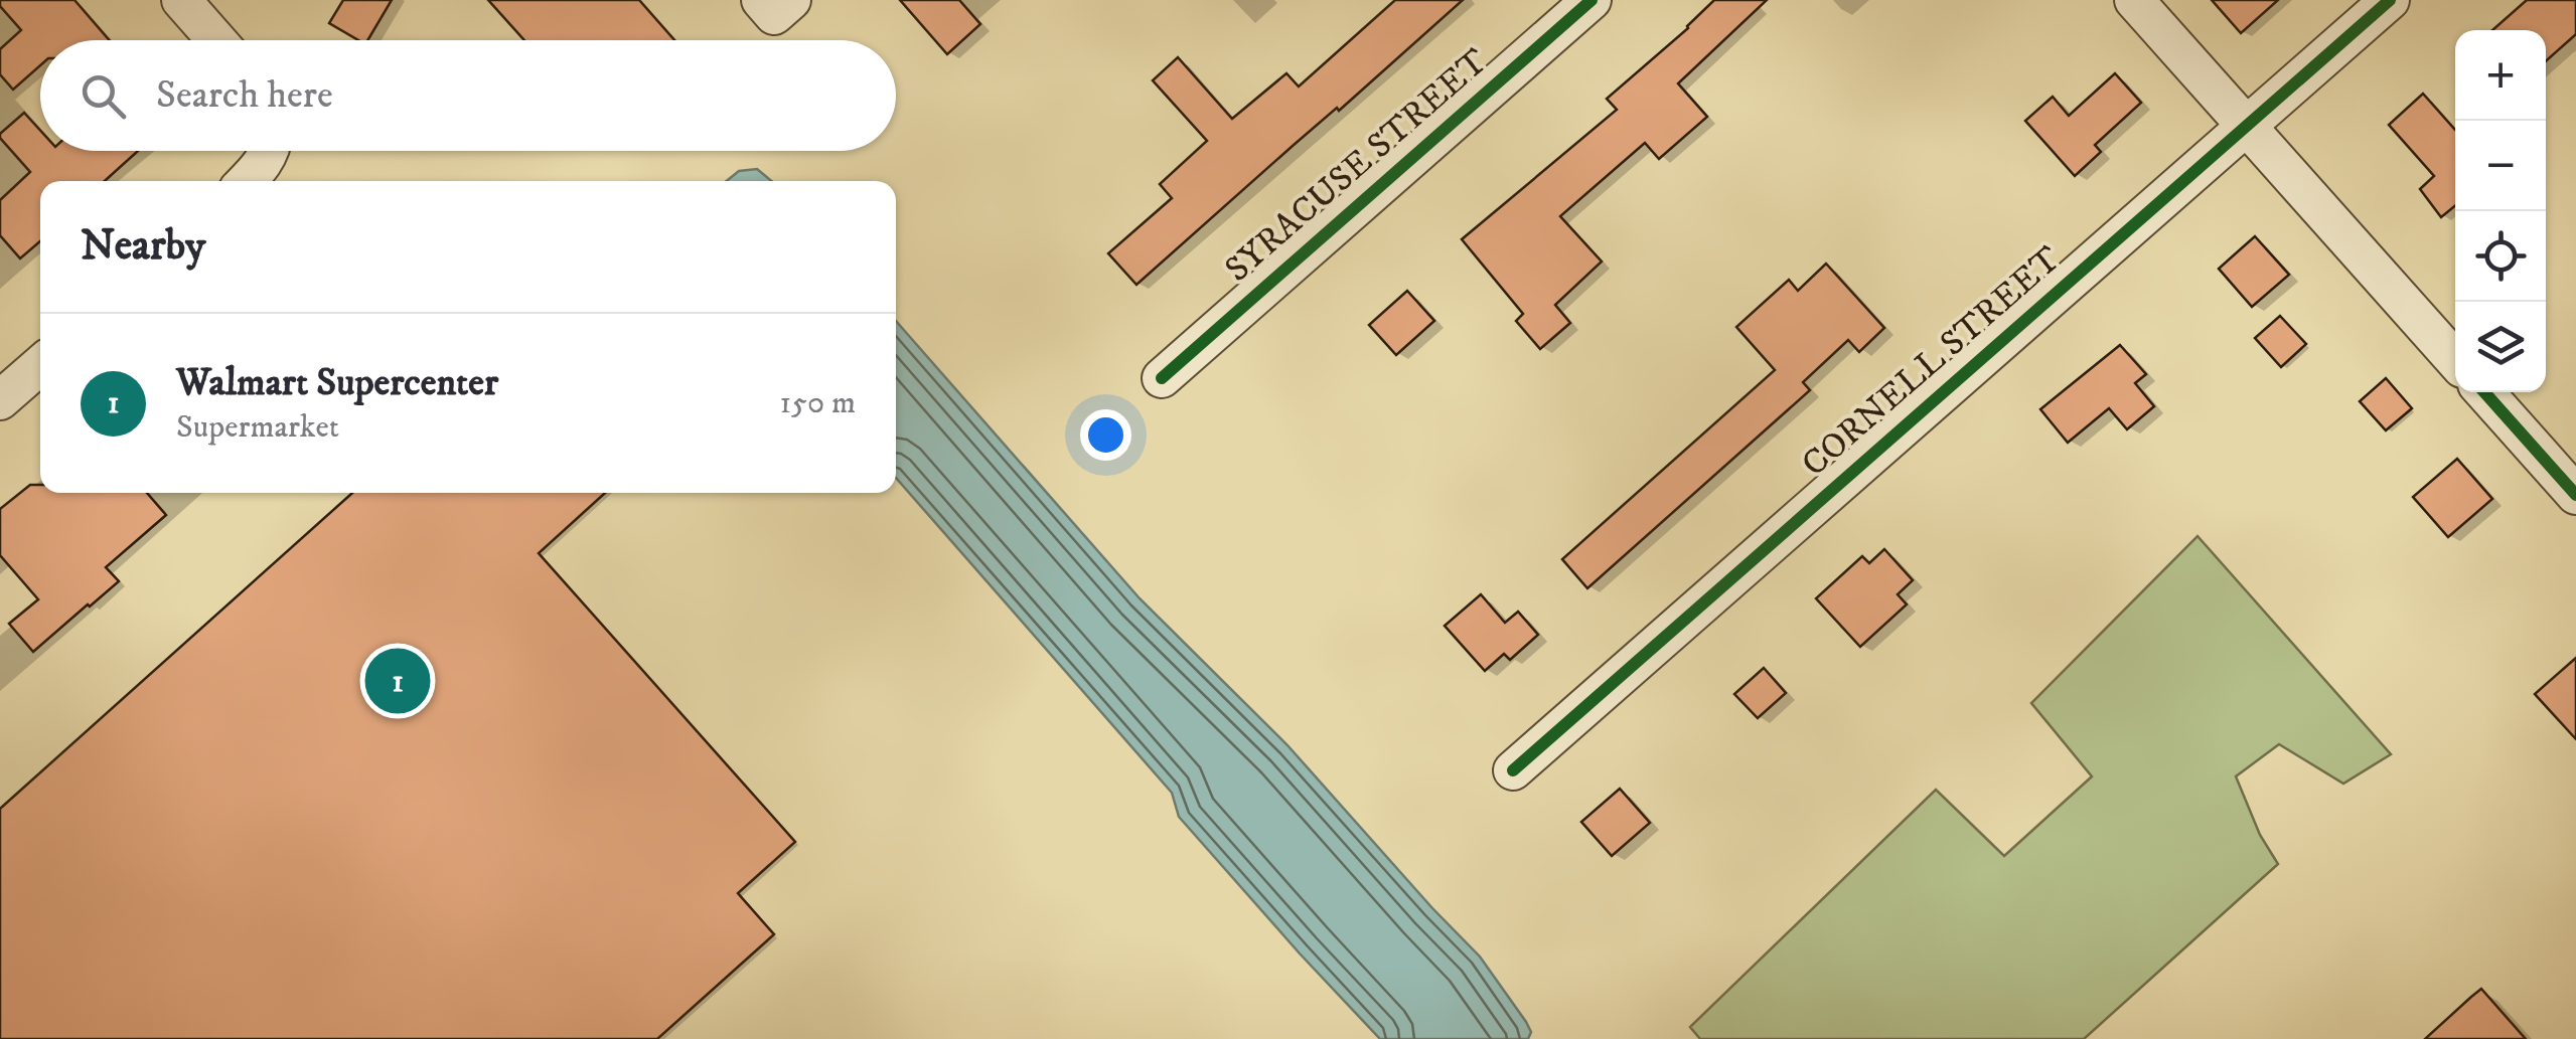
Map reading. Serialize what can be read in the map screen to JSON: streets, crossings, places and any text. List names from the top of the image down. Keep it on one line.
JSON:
{"streets":{"street":["SYRACUSE STREET","CORNELL STREET"]},"page":{"map_buttons":["+","−"],"search":"Search here","heading":"Nearby","list":[{"mark":"1","name":"Walmart Supercenter","note":"Supermarket","value":"150 m"}],"pins":"1"}}
